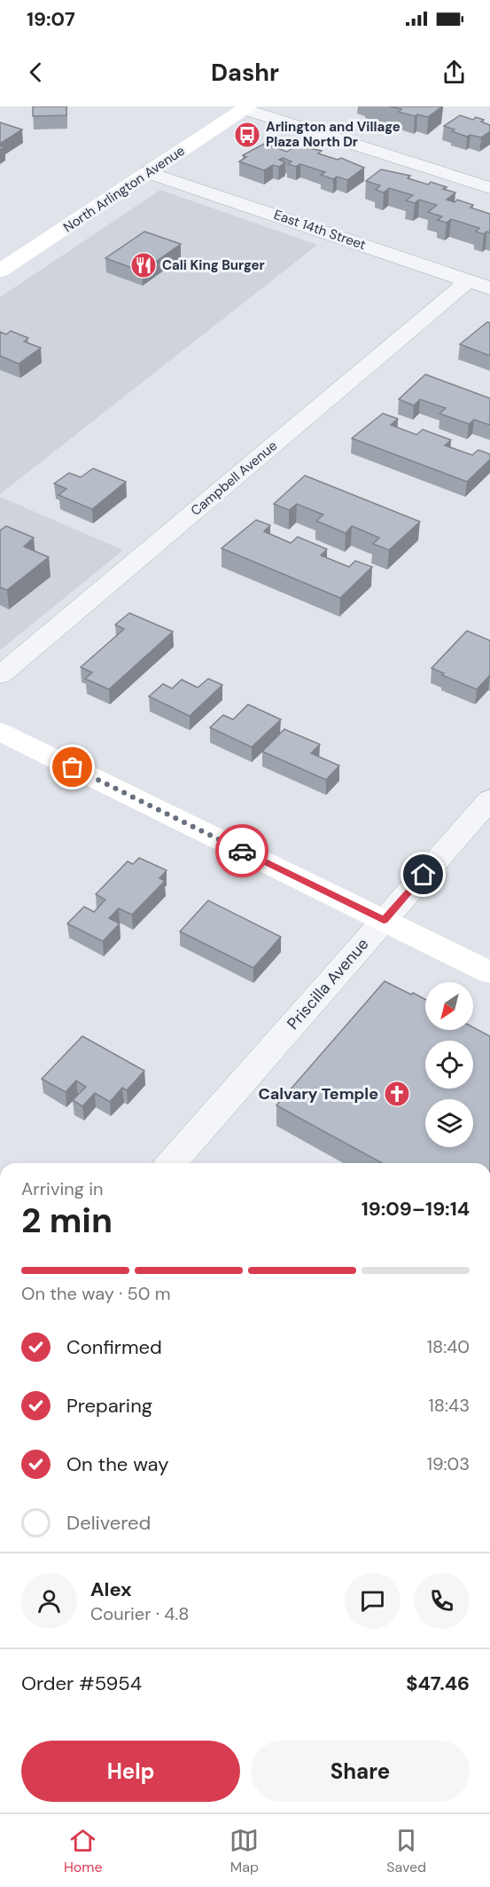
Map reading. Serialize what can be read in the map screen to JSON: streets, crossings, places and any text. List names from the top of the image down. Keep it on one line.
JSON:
{"streets":{"main road":["North Arlington Avenue"],"street":["East 14th Street","Campbell Avenue","Priscilla Avenue"]},"crossings":[["North Arlington Avenue","East 14th Street"],["East 14th Street","Campbell Avenue"]],"places":{"bus stop":["Arlington and Village Plaza North Dr"],"restaurant":["Cali King Burger"],"church":["Calvary Temple"]},"north":"bottom left","page":{"status":"19:07","header":"Dashr","heading":["2 min","Arriving in","19:09–19:14"],"panel":["Alex","Courier · 4.8","Order #5954","$47.46"],"bar":"On the way · 50 m","list":[["Confirmed","18:40"],["Preparing","18:43"],["On the way","19:03"],"Delivered"],"buttons":["Help","Share"],"tabs":["Home","Map","Saved"]}}
